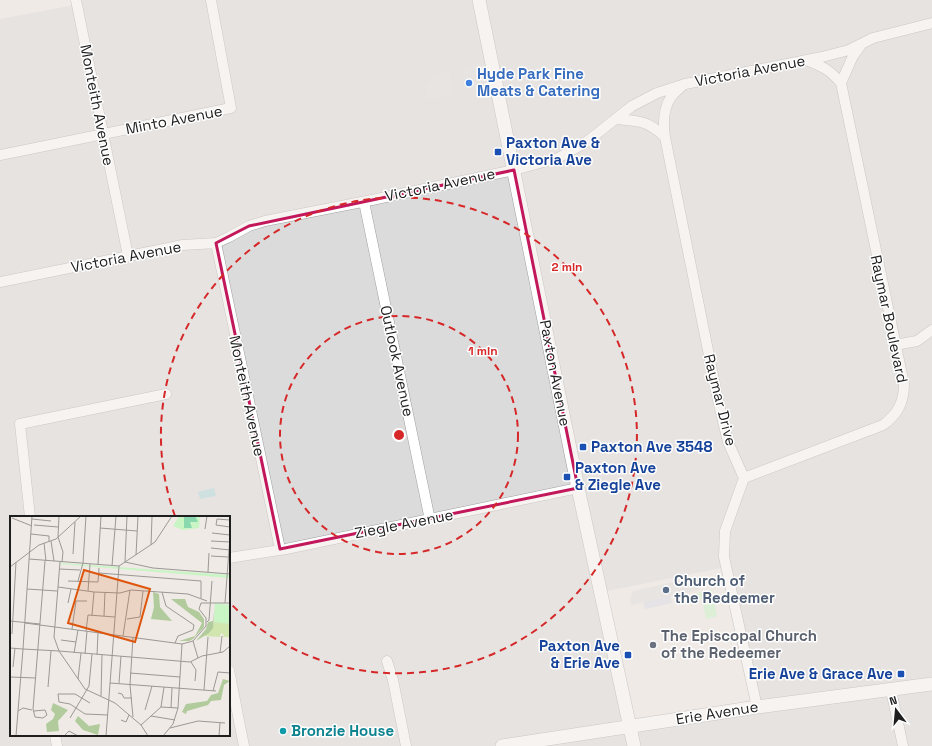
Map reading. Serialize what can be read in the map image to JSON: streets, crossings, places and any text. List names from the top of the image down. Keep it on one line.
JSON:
{"streets":{"street":["Victoria Avenue","Monteith Avenue","Minto Avenue","Raymar Boulevard","Outlook Avenue","Paxton Avenue","Raymar Drive","Ziegle Avenue","Erie Avenue"]},"crossings":[["Victoria Avenue","Monteith Avenue"],["Victoria Avenue","Outlook Avenue"],["Victoria Avenue","Paxton Avenue"],["Victoria Avenue","Raymar Drive"],["Monteith Avenue","Minto Avenue"],["Monteith Avenue","Ziegle Avenue"],["Raymar Boulevard","Raymar Drive"],["Outlook Avenue","Ziegle Avenue"],["Paxton Avenue","Ziegle Avenue"],["Paxton Avenue","Erie Avenue"]],"places":{"other":["Hyde Park Fine Meats & Catering","Church of the Redeemer","The Episcopal Church of the Redeemer","Bronzie House"],"transit":["Paxton Ave & Victoria Ave","Paxton Ave 3548","Paxton Ave & Ziegle Ave","Paxton Ave & Erie Ave","Erie Ave & Grace Ave"]},"north":"top","rings":["2 min","1 min"]}
